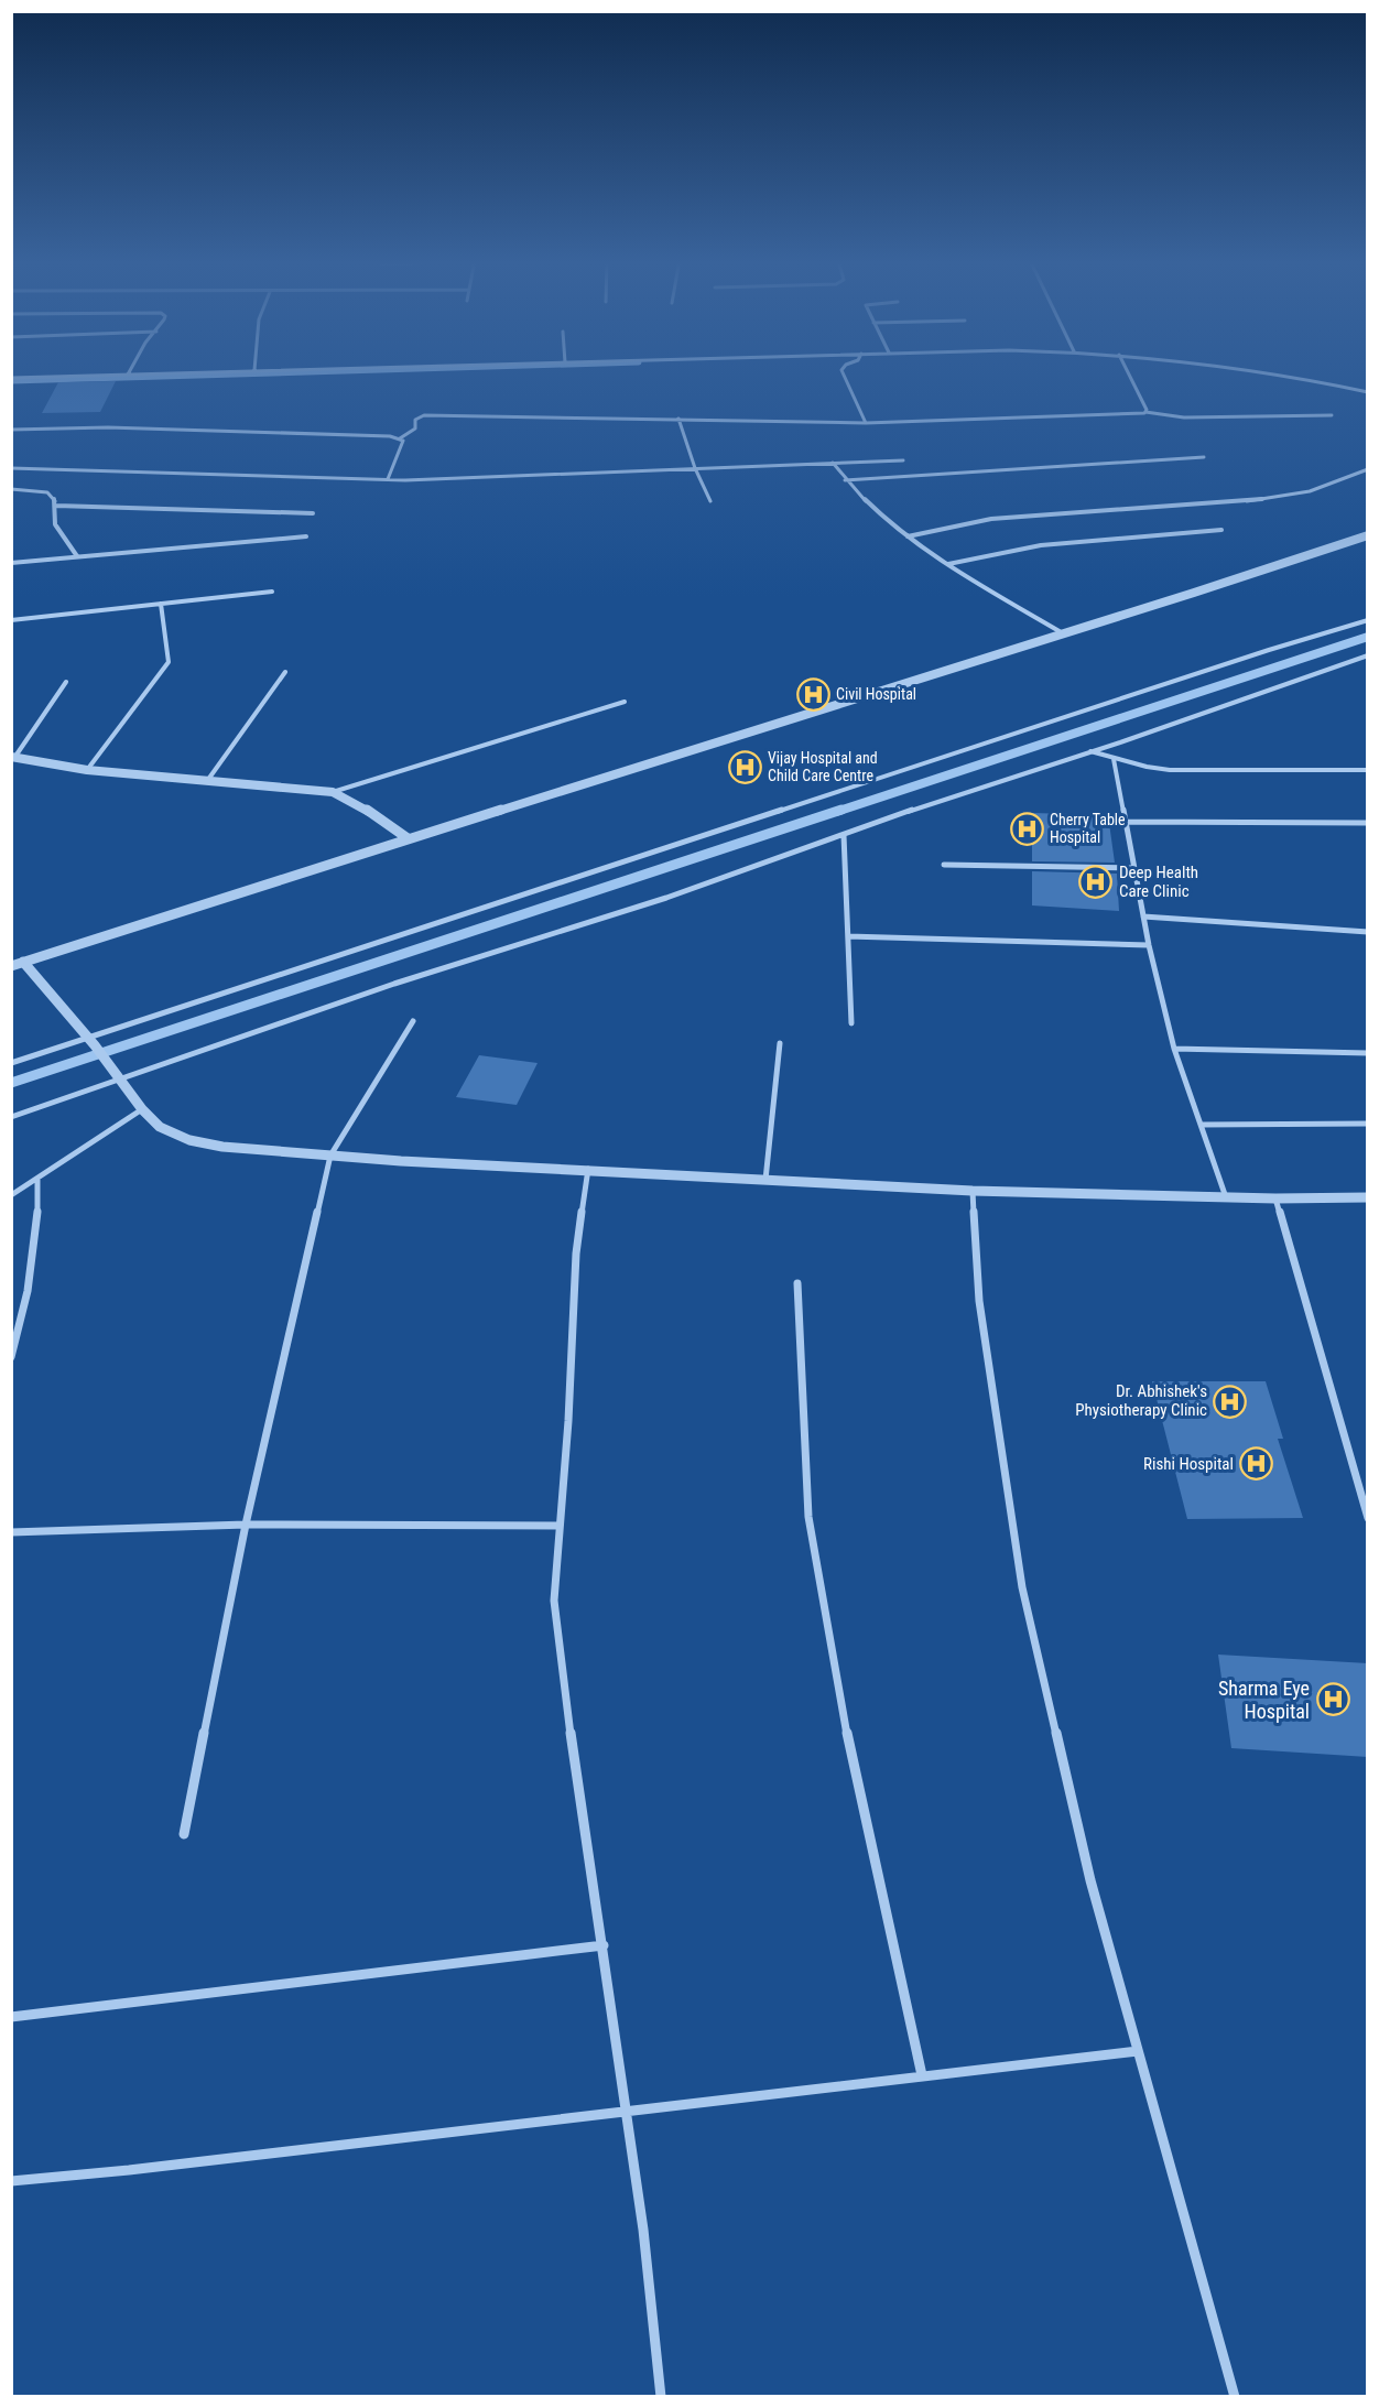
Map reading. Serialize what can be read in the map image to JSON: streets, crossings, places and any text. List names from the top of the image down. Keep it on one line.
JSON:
{"places":{"hospital":["Civil Hospital","Vijay Hospital and Child Care Centre","Cherry Table Hospital","Deep Health Care Clinic","Dr. Abhishek's Physiotherapy Clinic","Rishi Hospital","Sharma Eye Hospital"]}}
